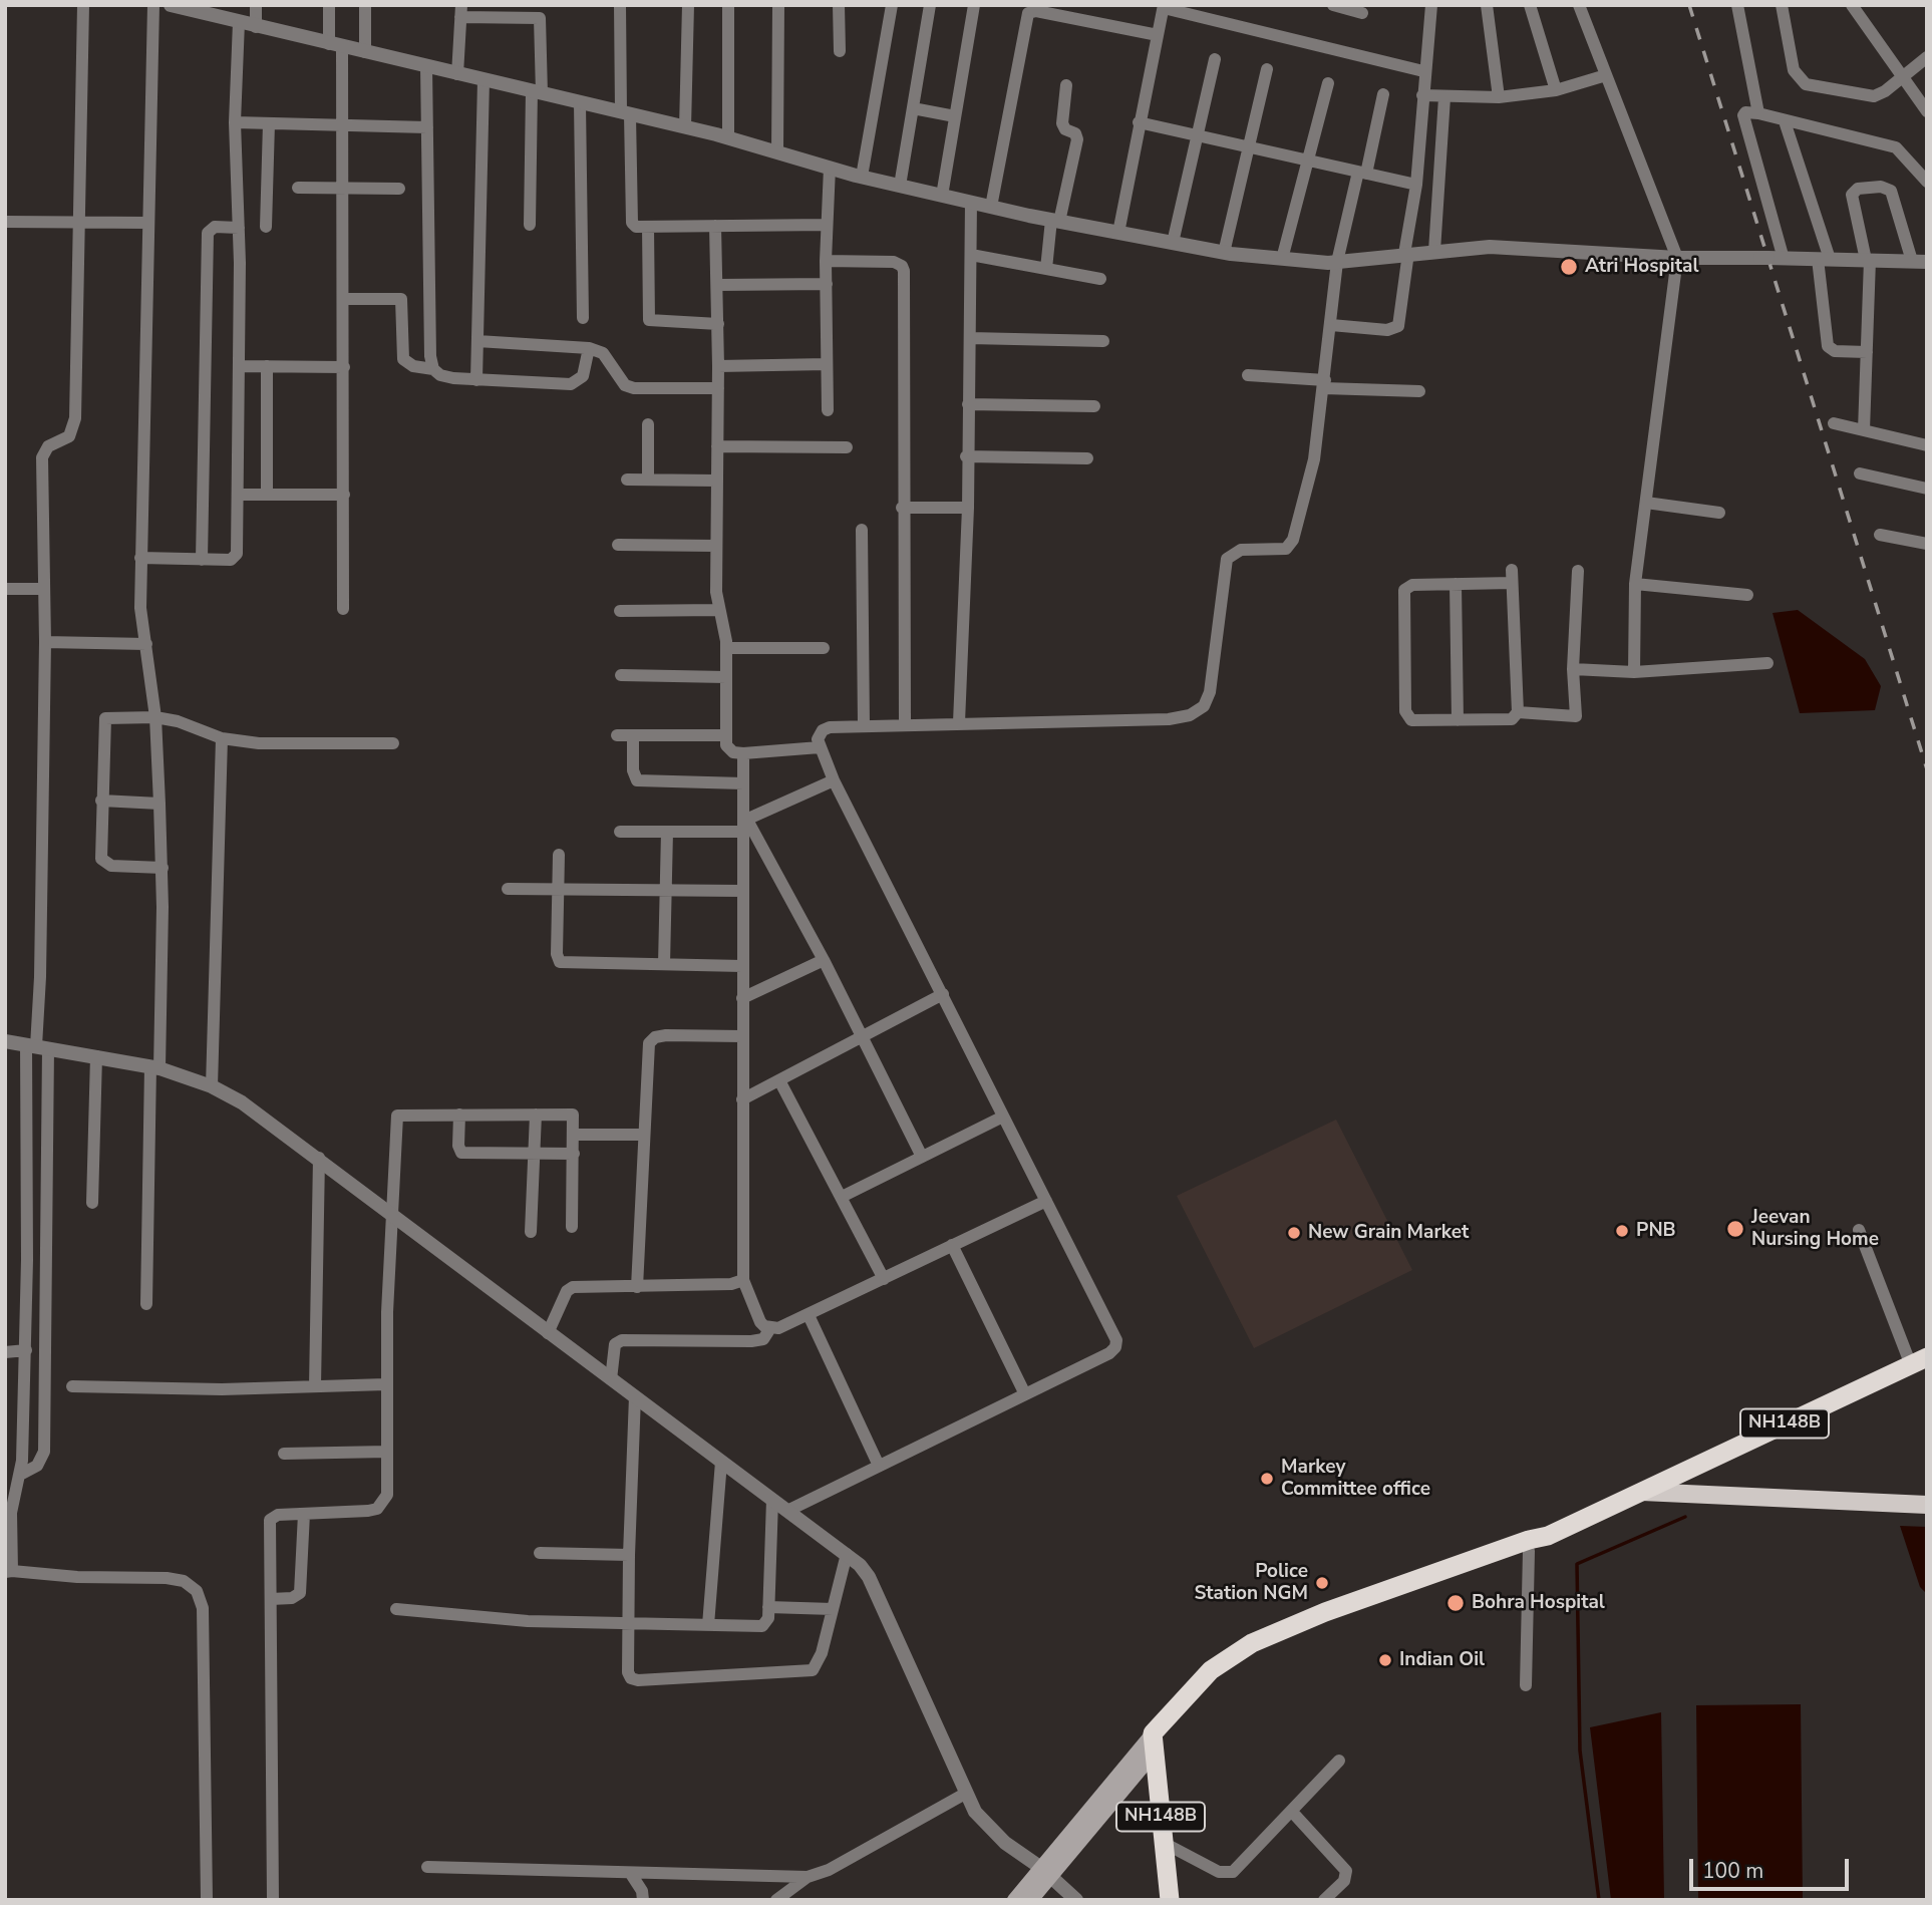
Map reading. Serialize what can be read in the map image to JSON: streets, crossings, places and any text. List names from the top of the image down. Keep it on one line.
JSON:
{"streets":{"highway":["NH148B"]},"places":["Atri Hospital","Jeevan Nursing Home","PNB","New Grain Market","Markey Committee office","Police Station NGM","Bohra Hospital","Indian Oil"],"scale_bar":"100 m"}
